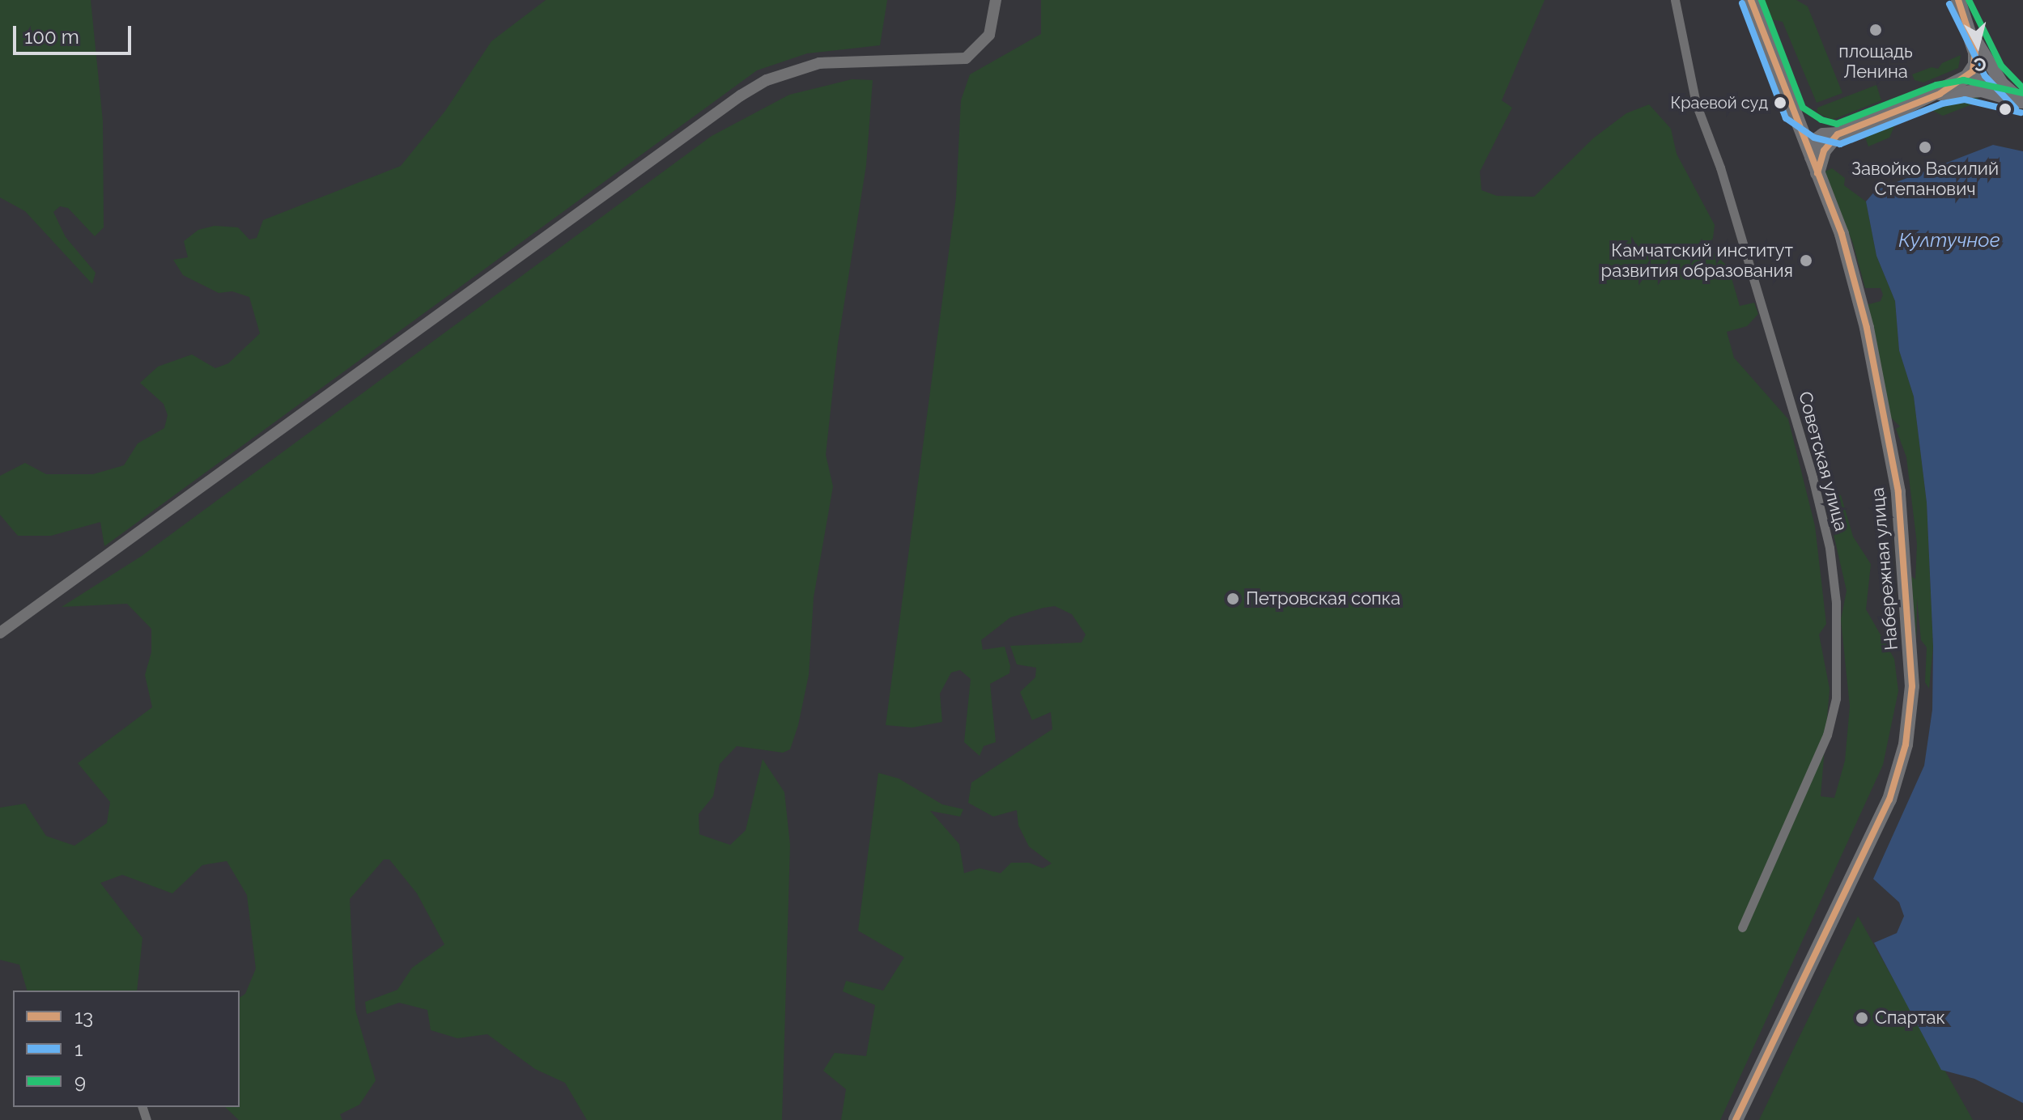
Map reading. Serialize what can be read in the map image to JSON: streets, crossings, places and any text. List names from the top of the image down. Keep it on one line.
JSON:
{"streets":{"main road":["Набережная улица"],"street":["Советская улица"]},"water":["Култучное"],"places":["площадь Ленина","Краевой суд","Завойко Василий Степанович","Камчатский институт развития образования","Петровская сопка","Спартак"],"lines":["transit line 13","transit line 9","transit line 1"],"legend":["13","1","9"],"scale_bar":"100 m","north":"bottom"}
